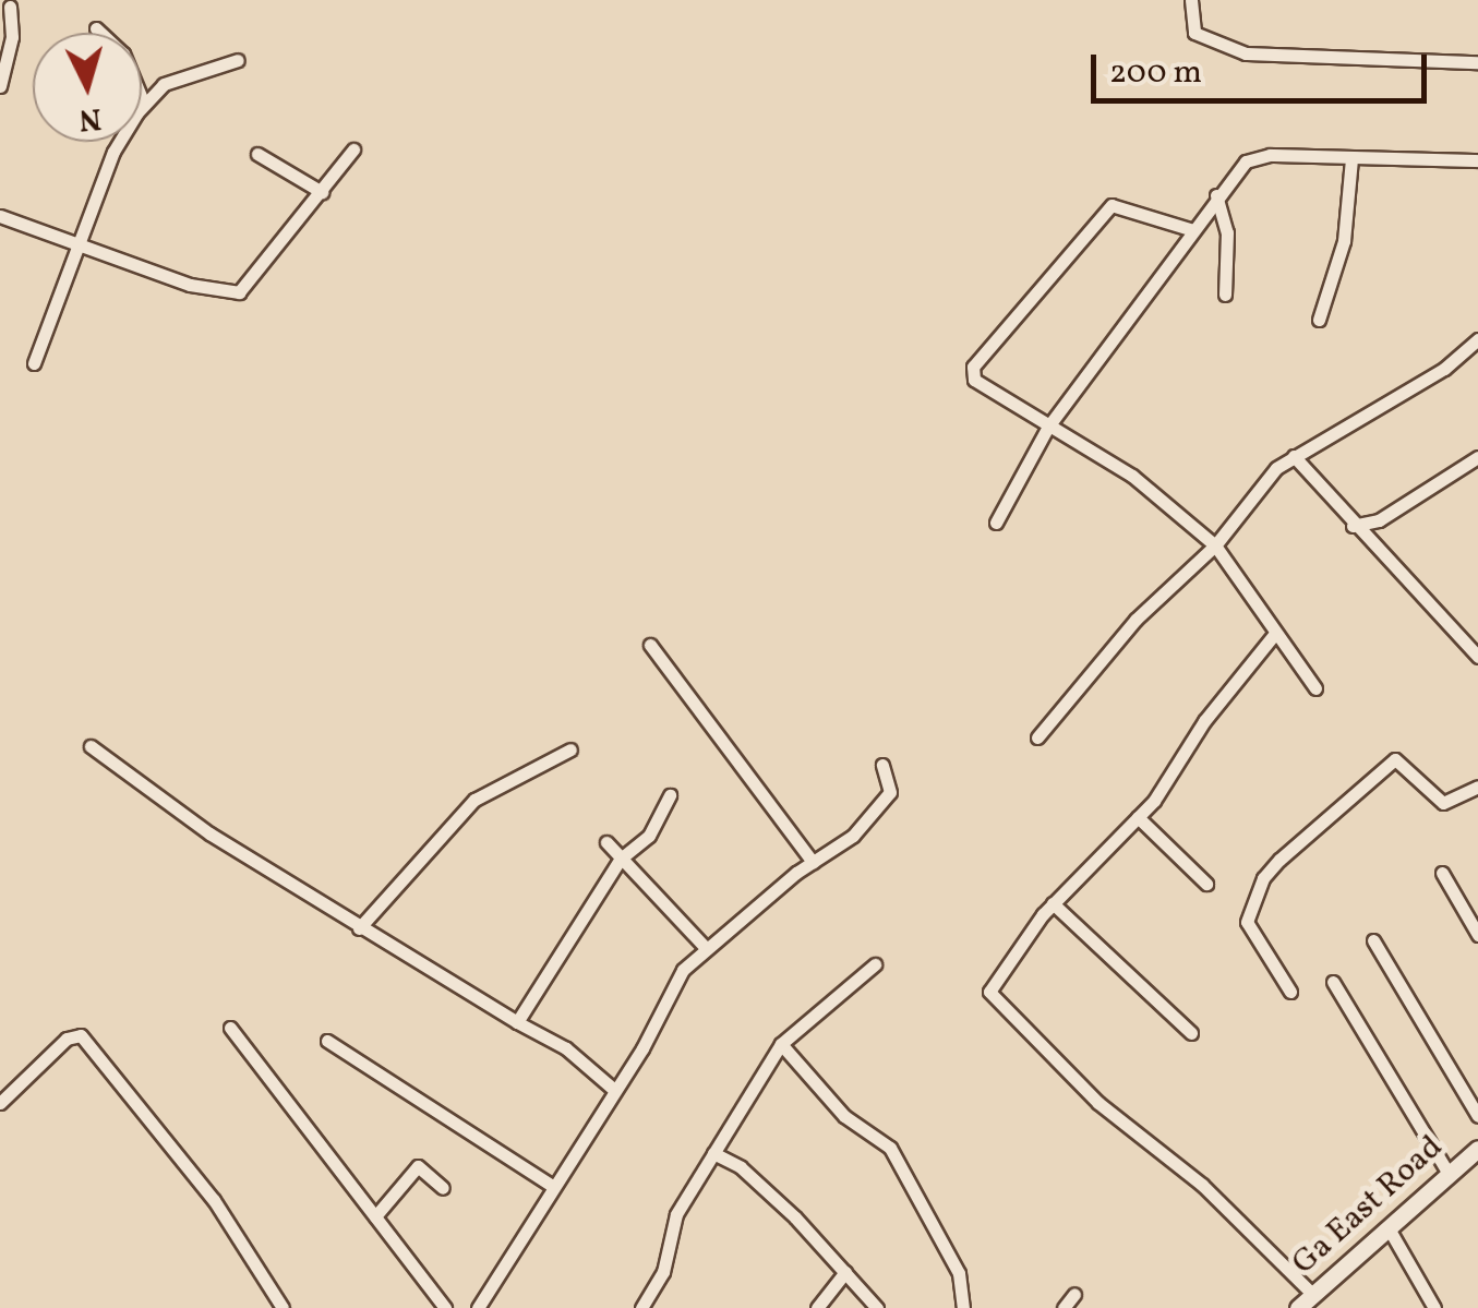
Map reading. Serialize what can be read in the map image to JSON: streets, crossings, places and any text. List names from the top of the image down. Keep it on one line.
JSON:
{"streets":{"street":["Ga East Road"]},"scale_bar":"200 m","north":"bottom"}
